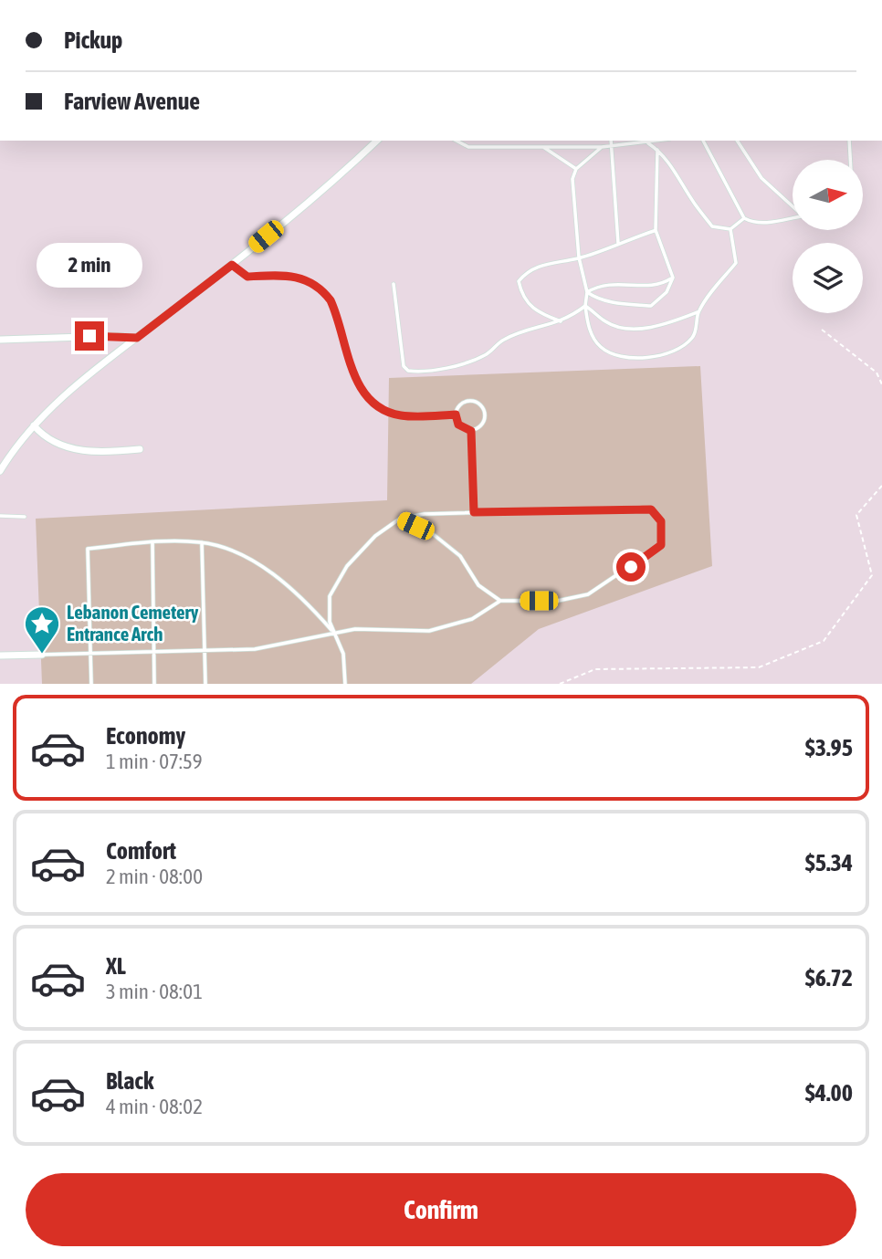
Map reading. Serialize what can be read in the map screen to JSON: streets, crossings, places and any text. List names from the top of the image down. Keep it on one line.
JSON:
{"places":{"place":["Lebanon Cemetery Entrance Arch"]},"north":"right","page":{"banner":["Pickup","Farview Avenue"],"bubble":"2 min","list":[{"name":"Economy","note":"1 min · 07:59","value":"$3.95"},{"name":"Comfort","note":"2 min · 08:00","value":"$5.34"},{"name":"XL","note":"3 min · 08:01","value":"$6.72"},{"name":"Black","note":"4 min · 08:02","value":"$4.00"}],"buttons":"Confirm"}}
